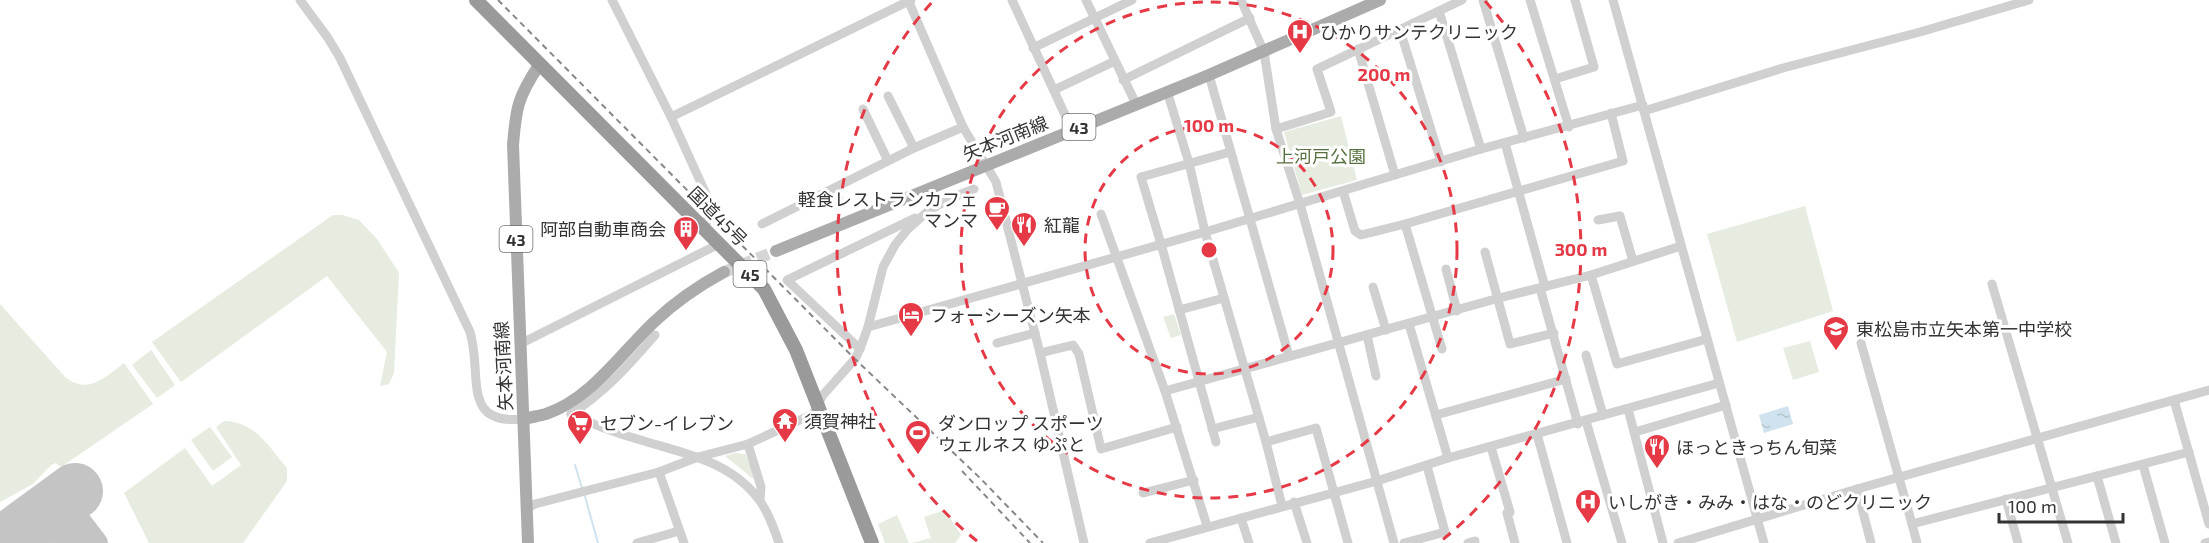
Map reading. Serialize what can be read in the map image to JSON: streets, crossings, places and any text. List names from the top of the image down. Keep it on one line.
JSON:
{"streets":{"highway":["国道45号","45"],"main road":["43","矢本河南線"]},"crossings":[["矢本河南線","国道45号"]],"parks":["上河戸公園"],"places":{"hospital":["ひかりサンテクリニック","いしがき・みみ・はな・のどクリニック"],"cafe":["軽食レストランカフェ マンマ"],"restaurant":["紅龍","ほっときっちん旬菜"],"building":["阿部自動車商会"],"hotel":["フォーシーズン矢本"],"school or university":["東松島市立矢本第一中学校"],"temple":["須賀神社"],"supermarket":["セブン-イレブン"],"sports":["ダンロップ スポーツ ウェルネス ゆぷと"]},"scale_bar":"100 m","rings":["200 m","100 m","300 m"]}
